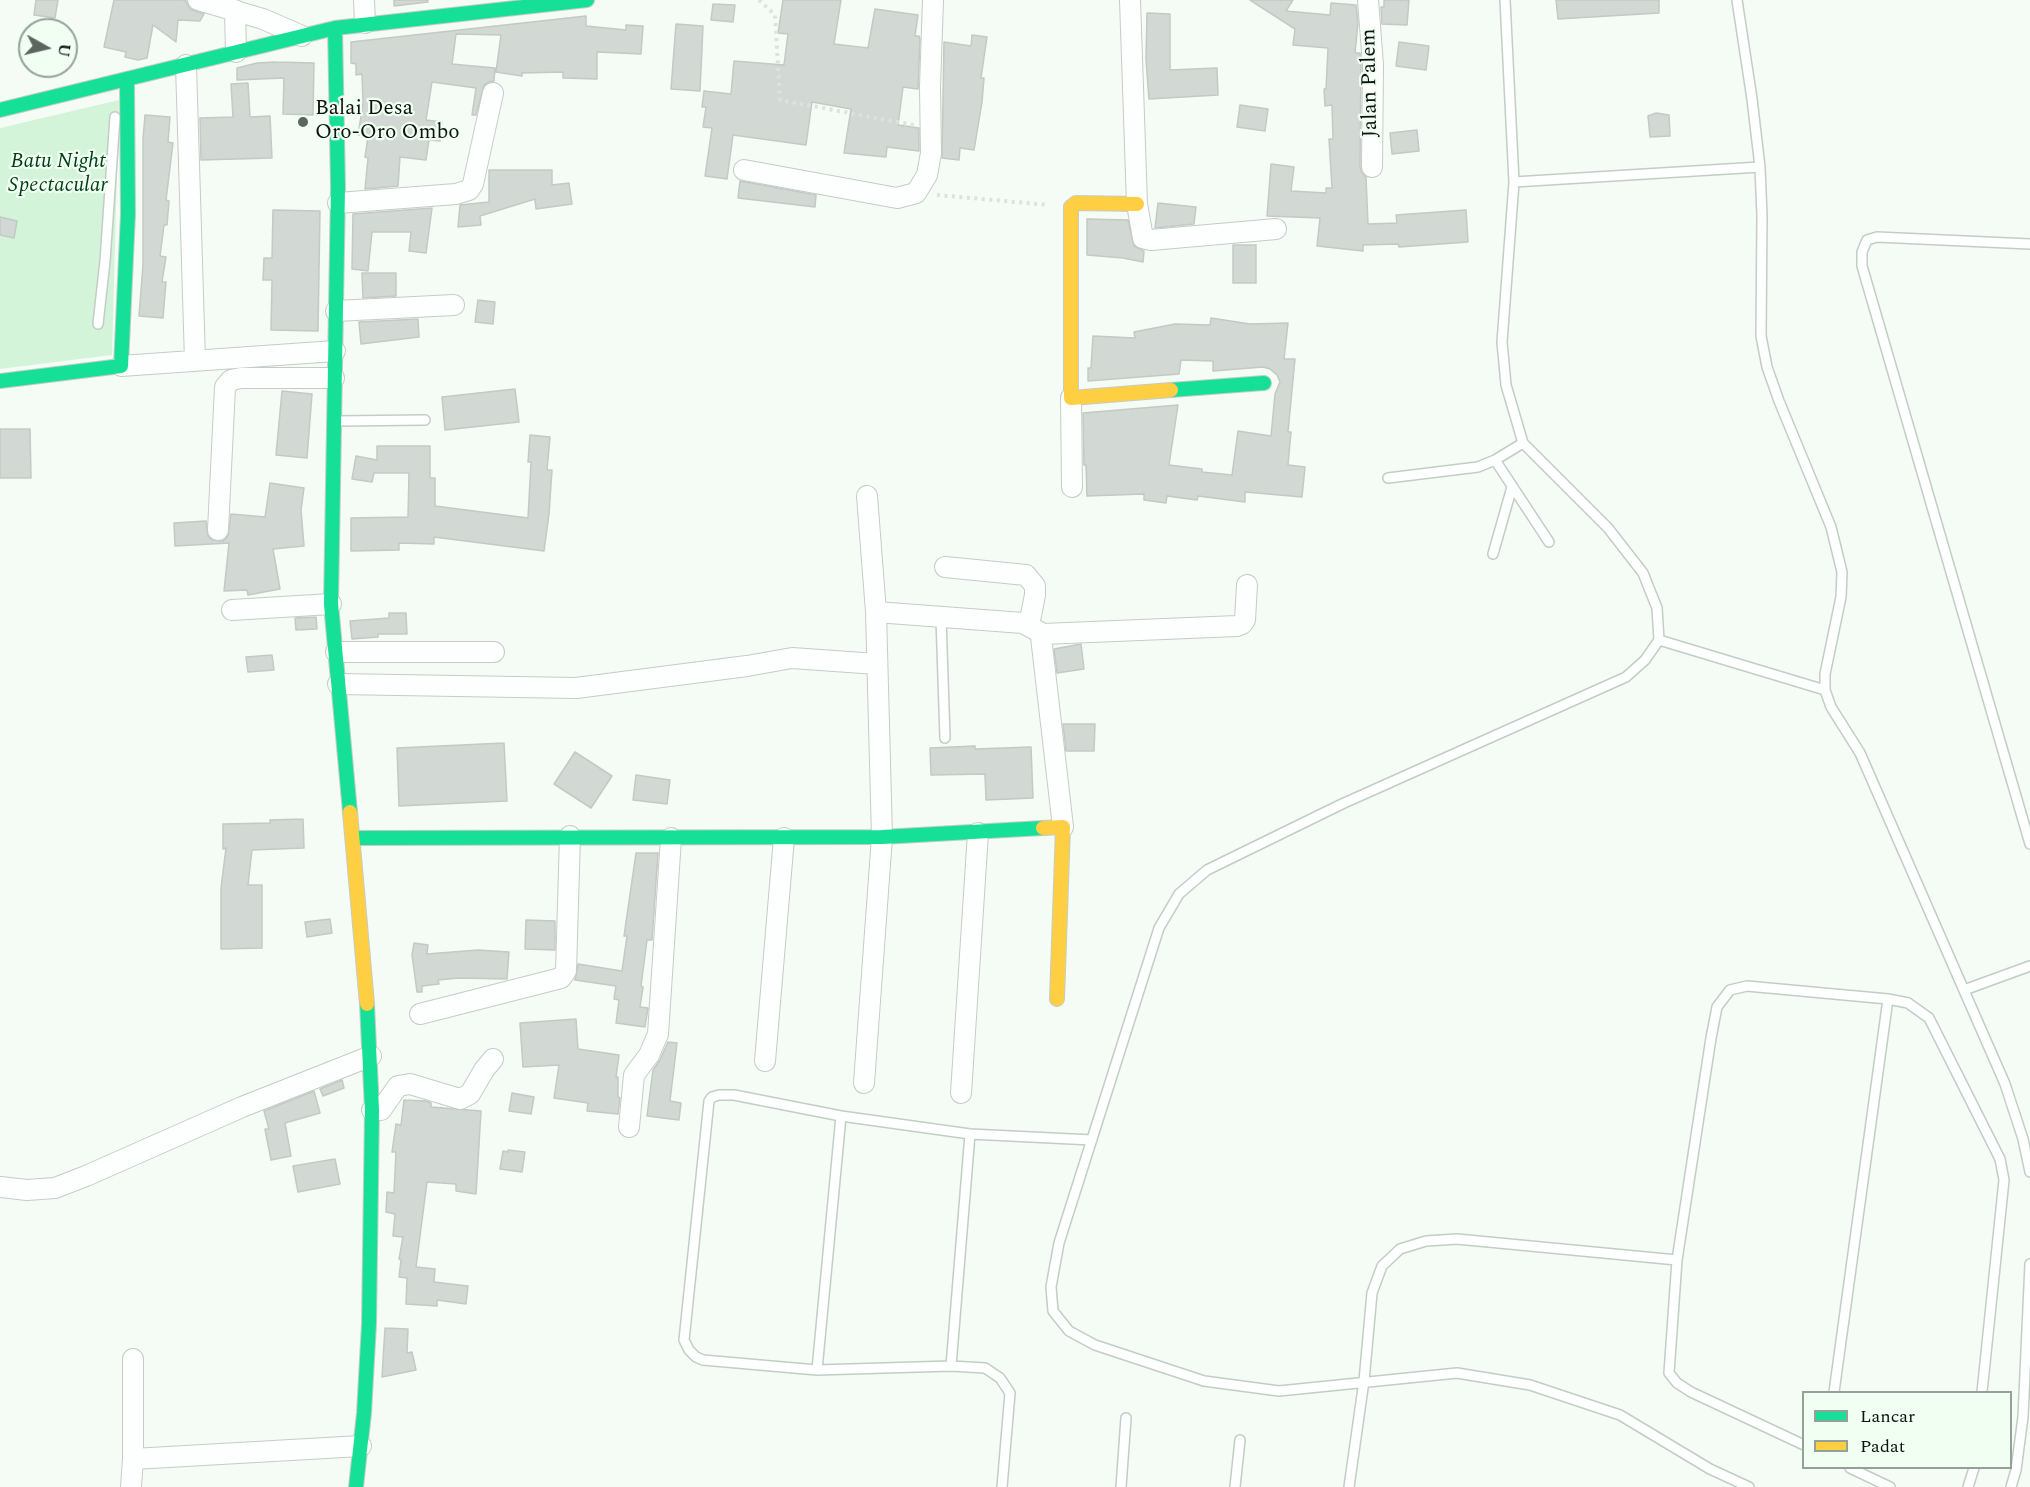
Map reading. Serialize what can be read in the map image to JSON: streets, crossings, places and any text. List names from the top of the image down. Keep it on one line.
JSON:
{"streets":{"street":["Jalan Palem"]},"parks":["Batu Night Spectacular"],"places":["Balai Desa Oro-Oro Ombo"],"legend":["Lancar","Padat"],"north":"right"}
